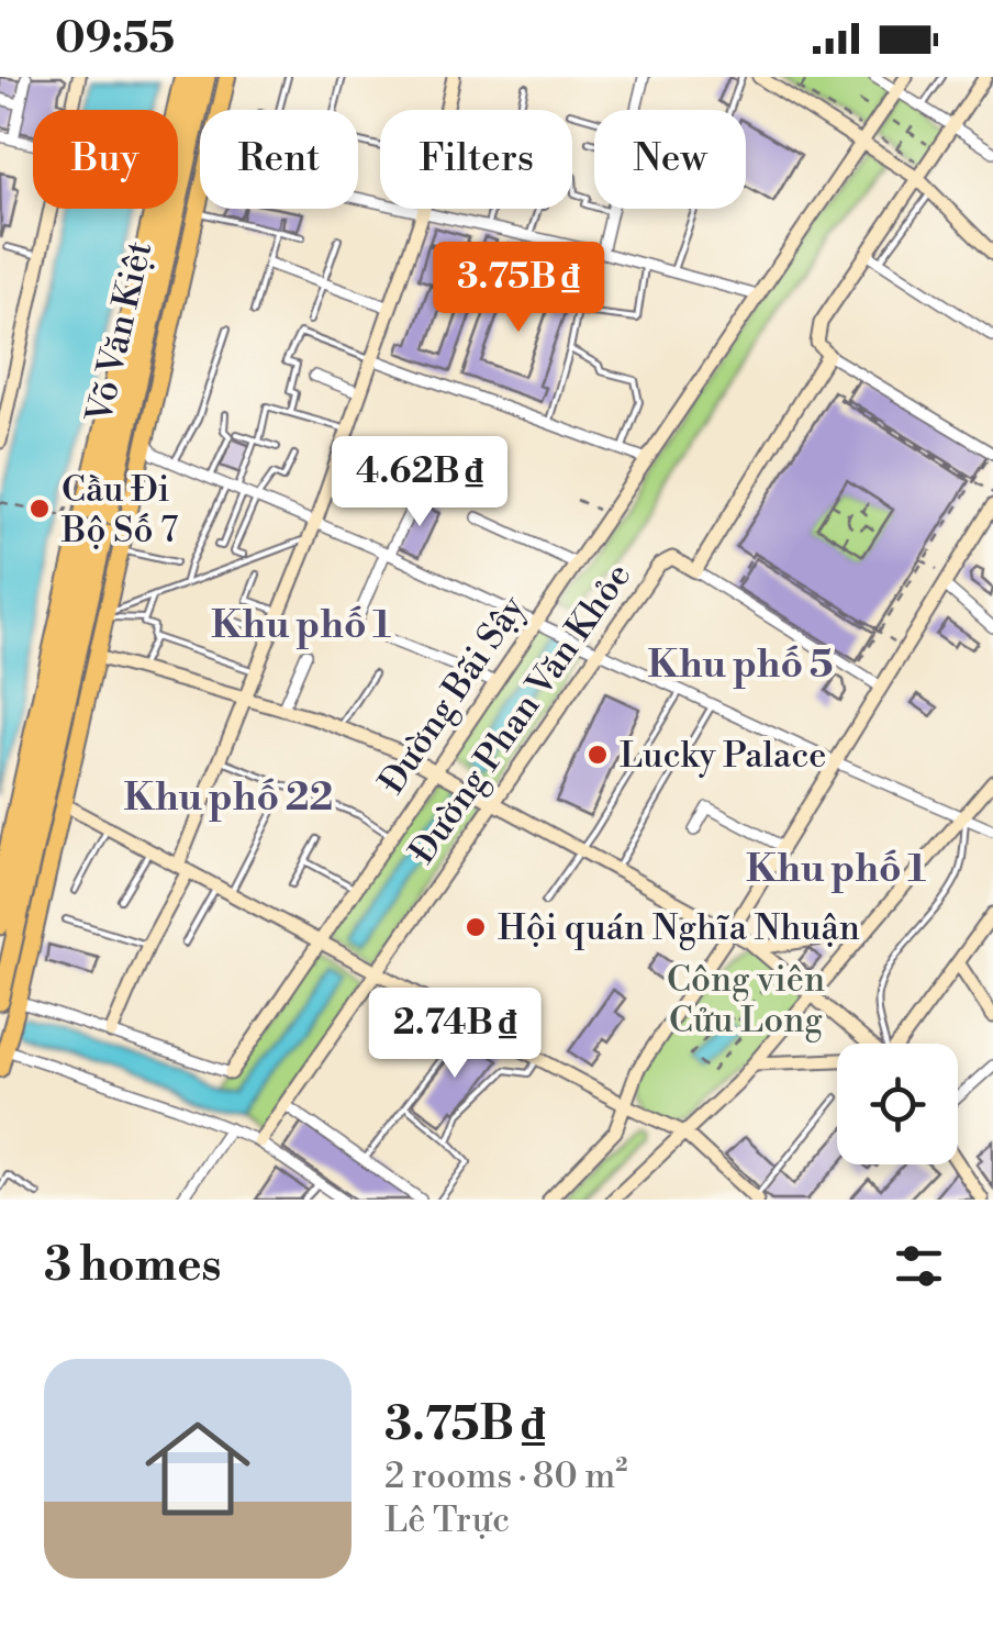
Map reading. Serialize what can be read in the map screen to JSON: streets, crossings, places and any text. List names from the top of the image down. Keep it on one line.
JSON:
{"streets":{"highway":["Võ Văn Kiệt"],"street":["Đường Bãi Sậy","Đường Phan Văn Khỏe"]},"districts":["Khu phố 1","Khu phố 5","Khu phố 22","Khu phố 1"],"parks":["Công viên Cửu Long"],"places":["Cầu Đi Bộ Số 7","Lucky Palace","Hội quán Nghĩa Nhuận"],"page":{"status":"09:55","chip":["Buy","Rent","Filters","New"],"price":["3.75B ₫","4.62B ₫","2.74B ₫"],"heading":"3 homes","list":[{"name":"3.75B ₫","note":"2 rooms · 80 m² · Lê Trực"}]}}
